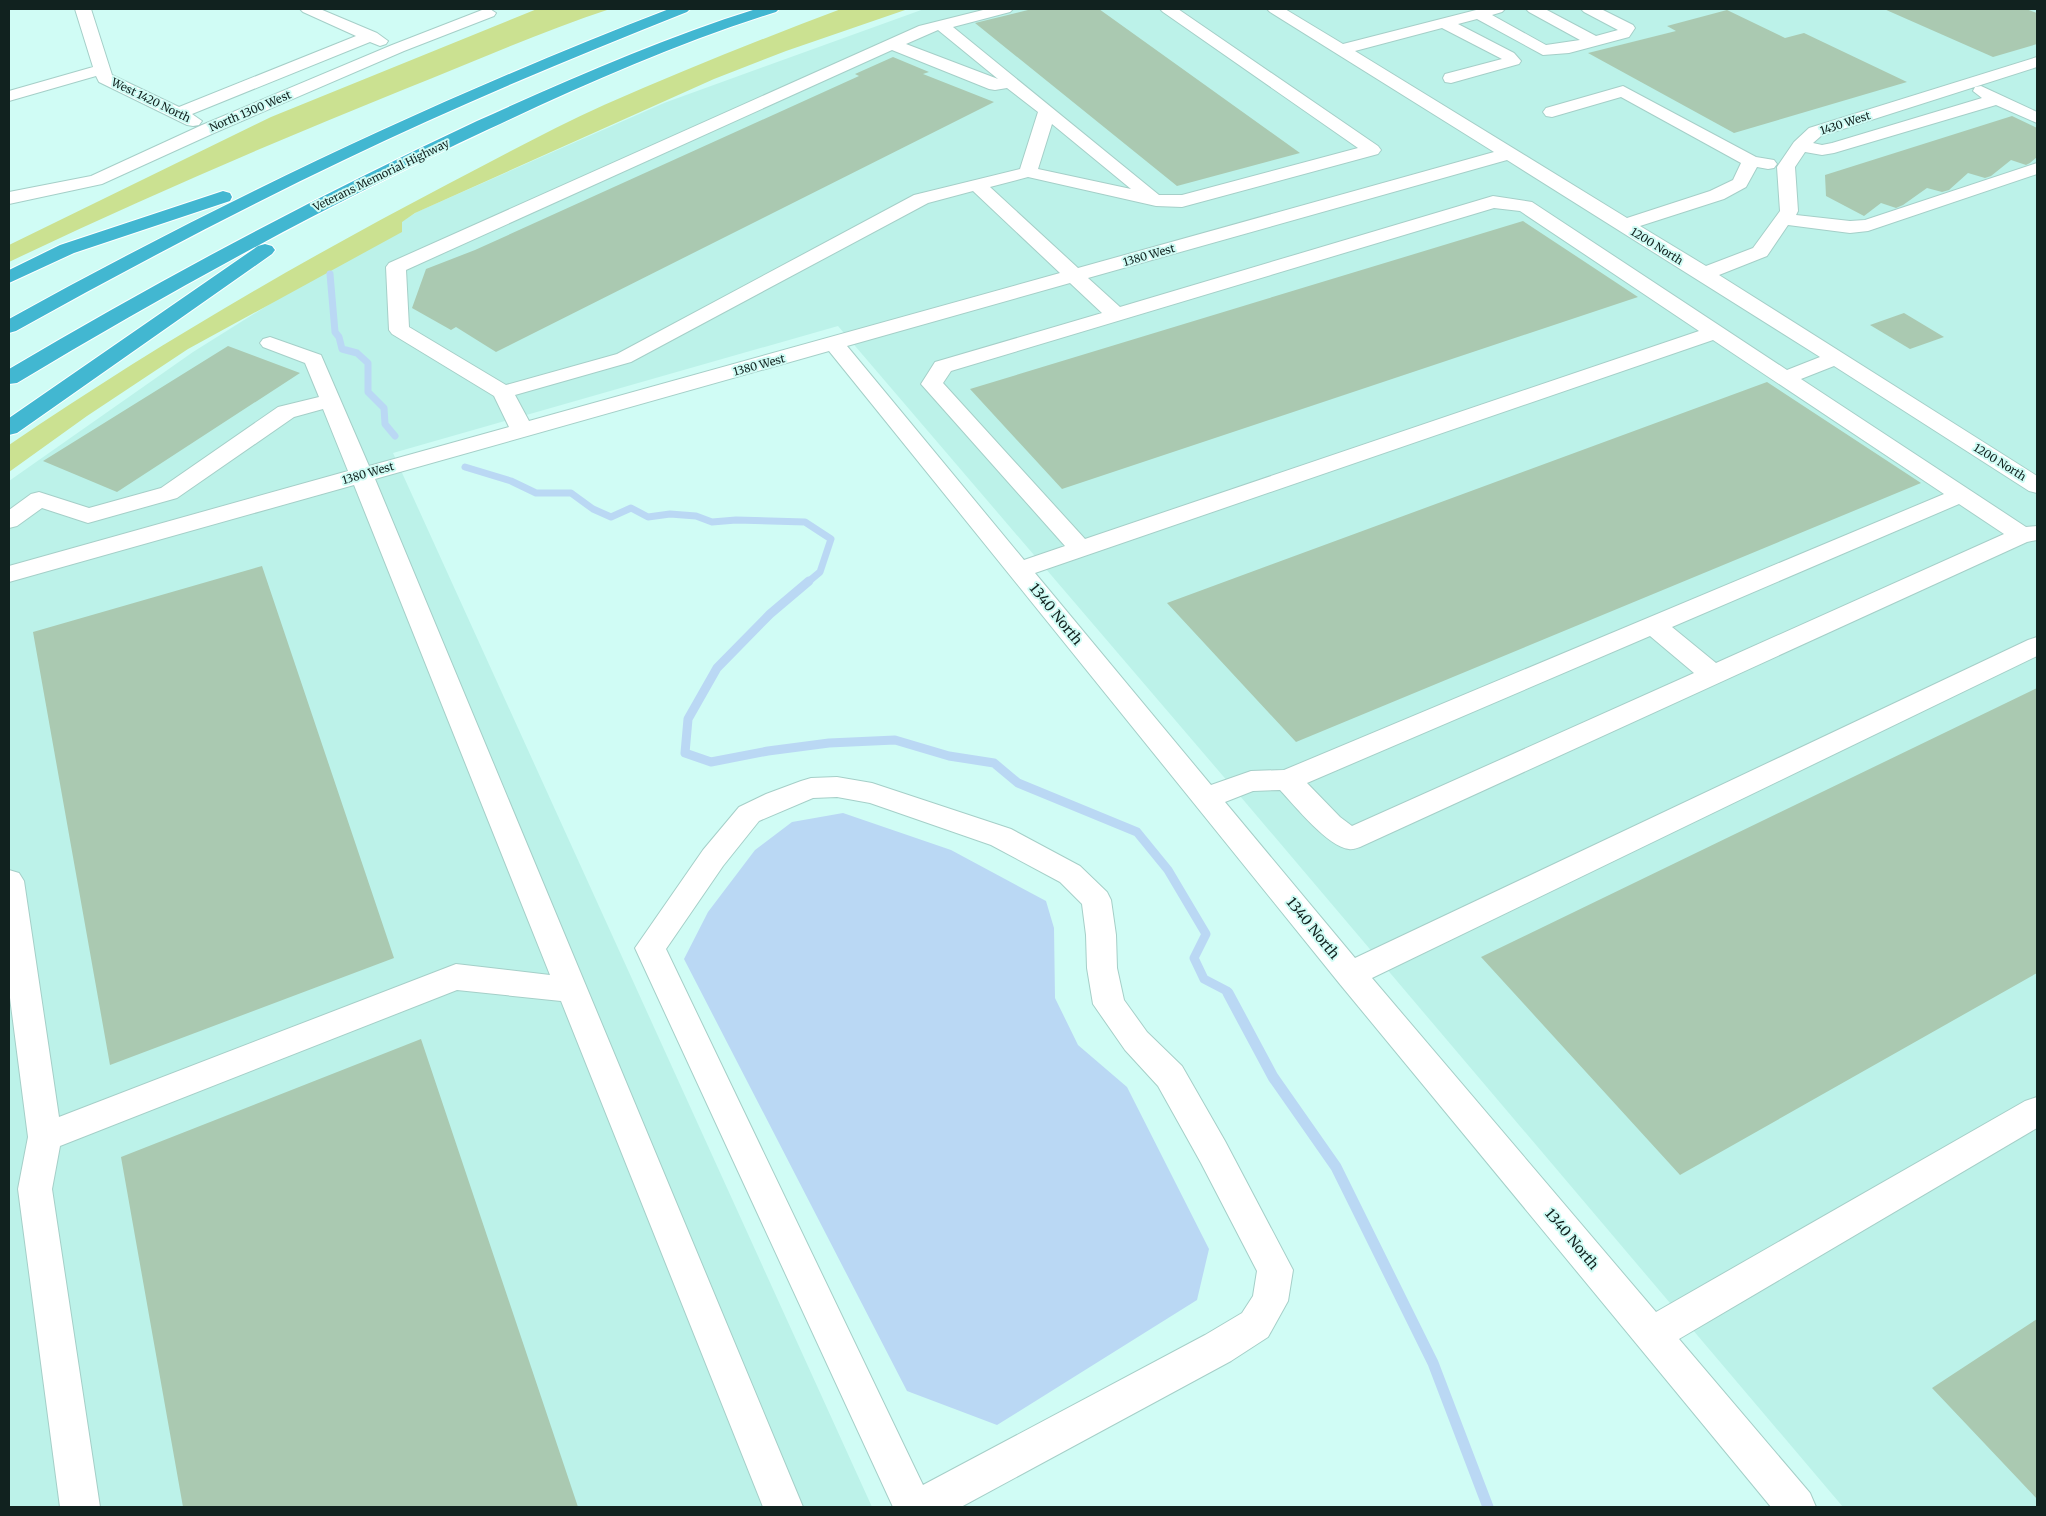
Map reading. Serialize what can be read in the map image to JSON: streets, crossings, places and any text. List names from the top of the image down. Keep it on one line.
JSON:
{"streets":{"highway":["Veterans Memorial Highway"],"street":["West 1420 North","North 1300 West","1430 West","1200 North","1380 West","1340 North"]},"crossings":[["West 1420 North","North 1300 West"],["1200 North","1380 West"],["1380 West","1340 North"]]}
